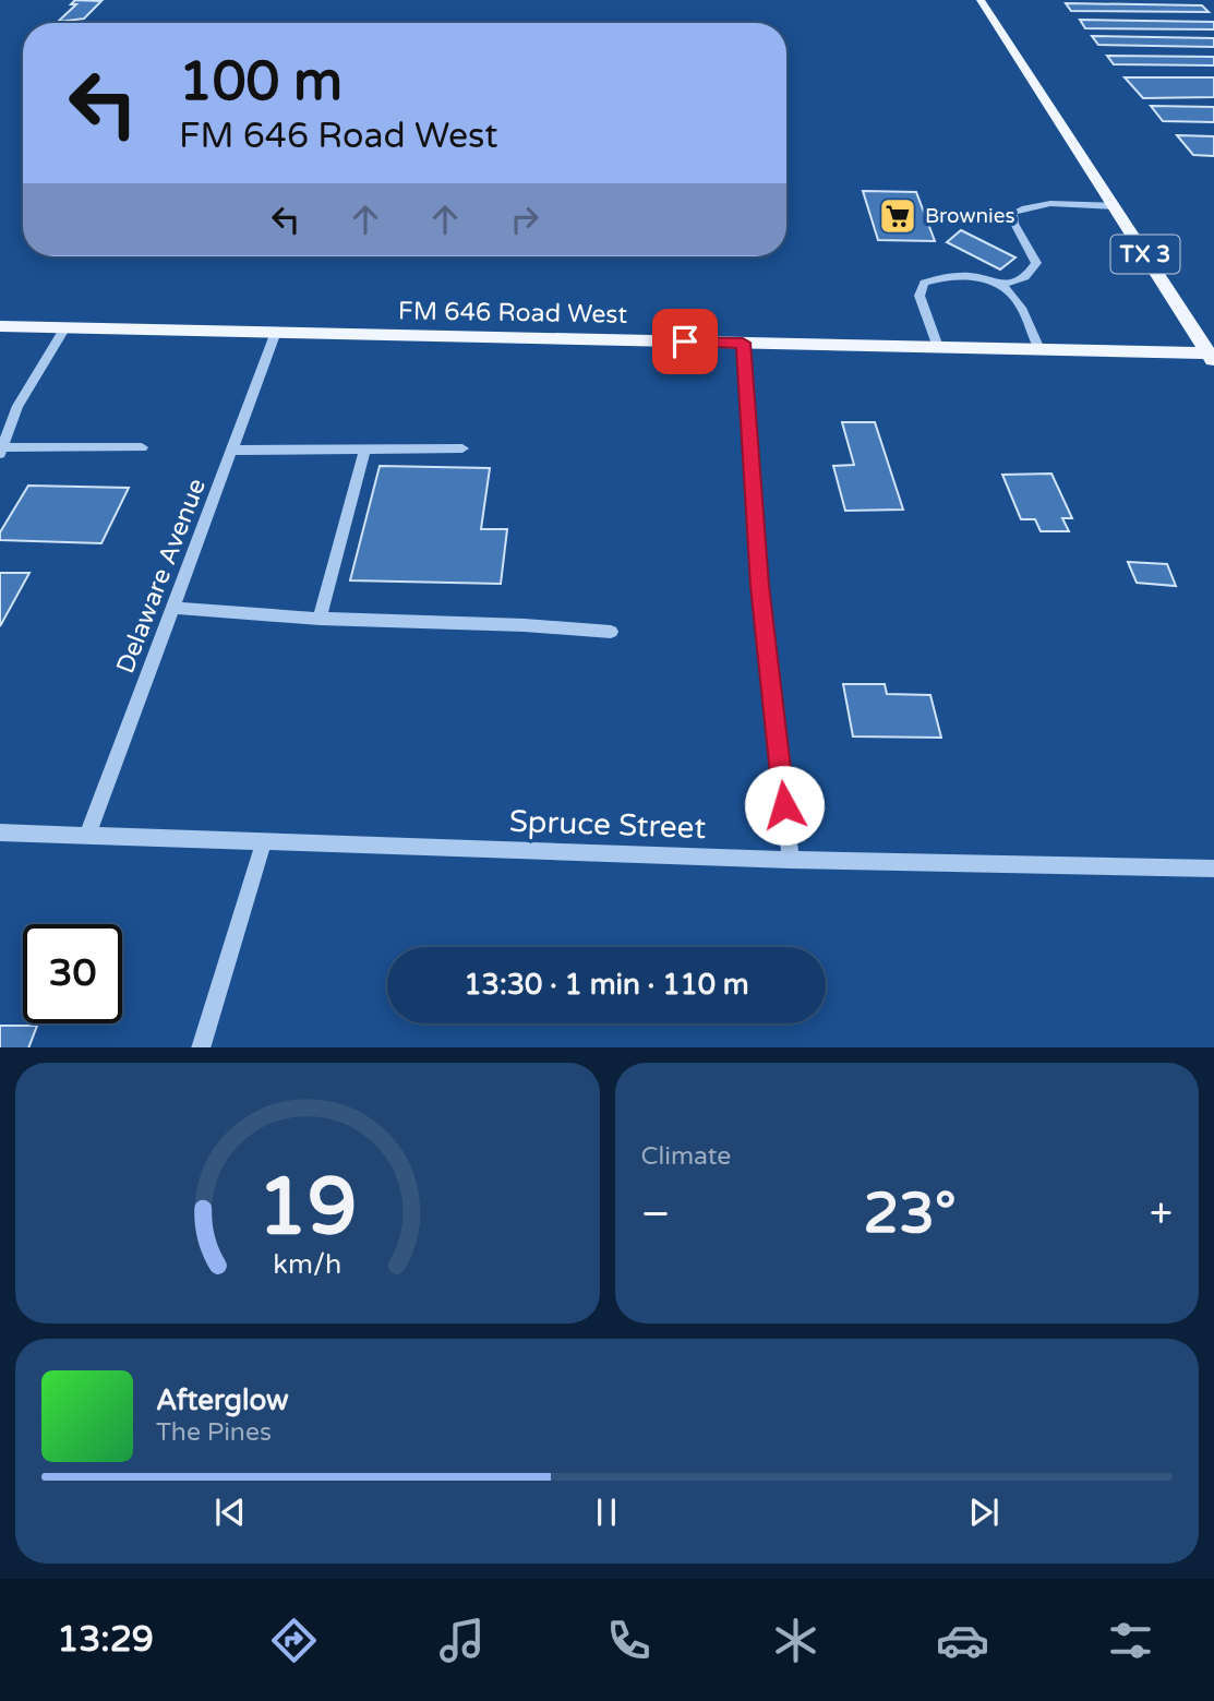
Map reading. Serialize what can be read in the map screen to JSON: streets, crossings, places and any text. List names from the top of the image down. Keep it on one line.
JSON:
{"streets":{"main road":["TX 3","FM 646 Road West"],"street":["Delaware Avenue","Spruce Street"]},"crossings":[["TX 3","FM 646 Road West"],["FM 646 Road West","Delaware Avenue"],["Delaware Avenue","Spruce Street"]],"places":{"supermarket":["Brownies"]},"page":{"turn":["100 m","FM 646 Road West"],"limit":"30","trip":"13:30 · 1 min · 110 m","tile":"Climate","heat":["−","23°","+"],"song":["Afterglow","The Pines"],"tabs":"13:29","gauge":["19","km/h"]}}
